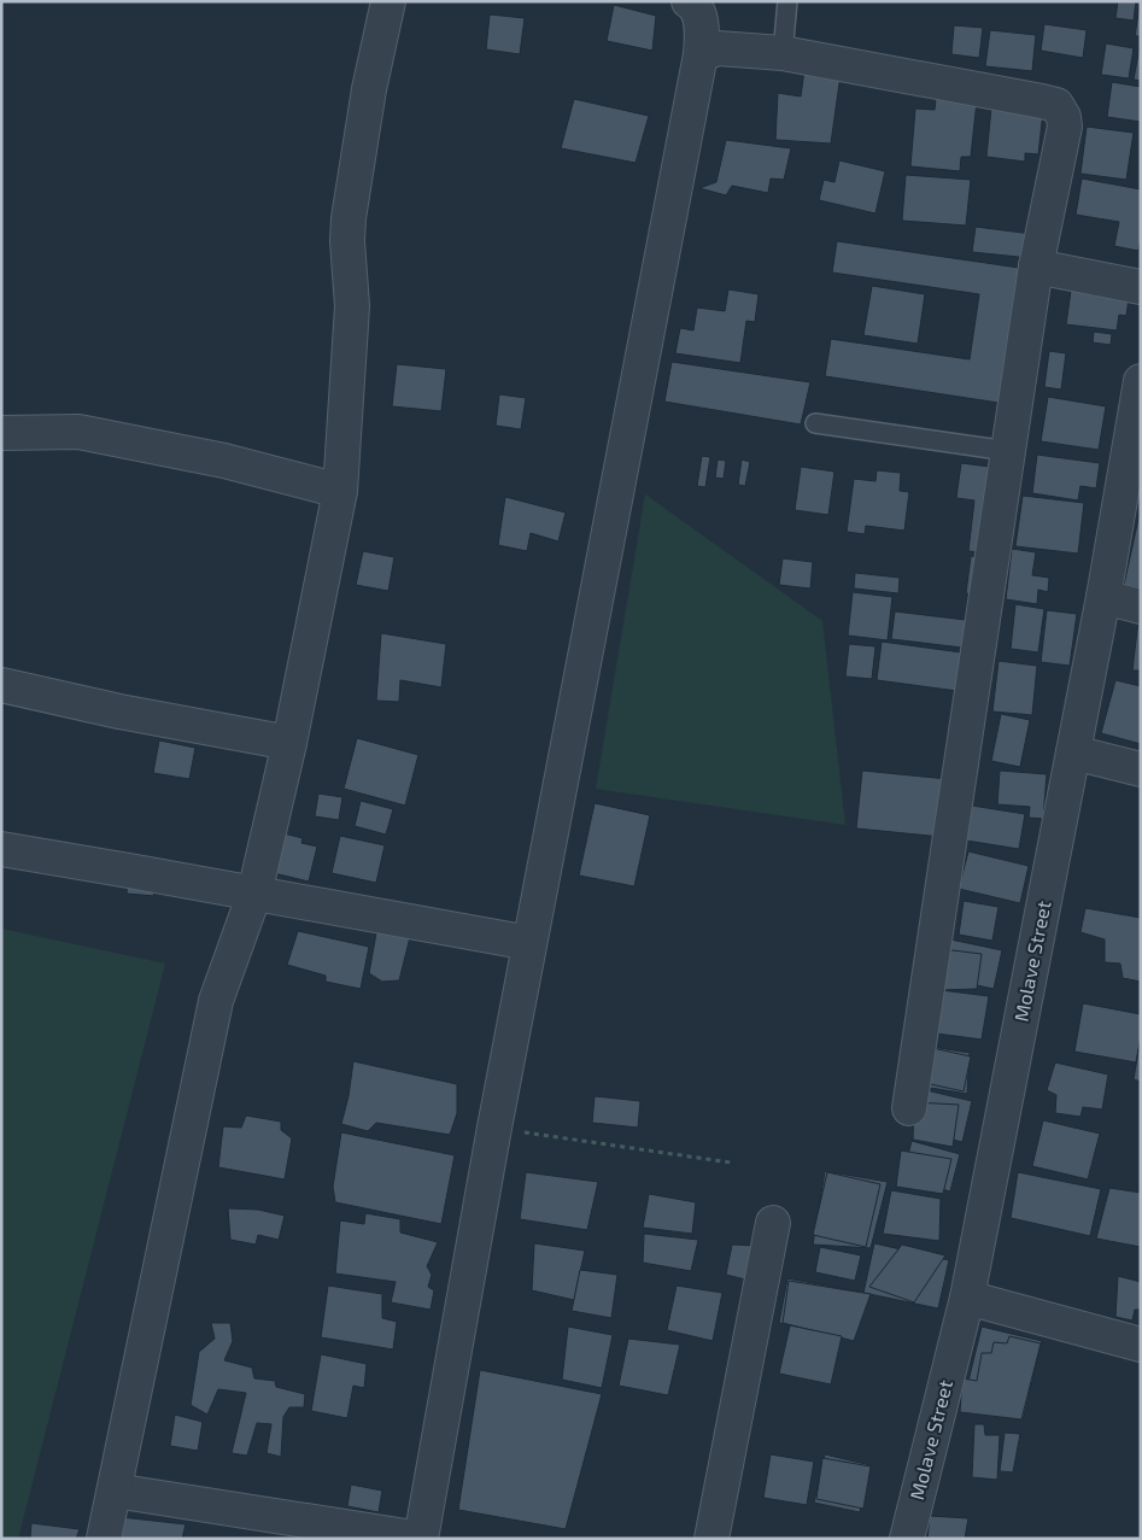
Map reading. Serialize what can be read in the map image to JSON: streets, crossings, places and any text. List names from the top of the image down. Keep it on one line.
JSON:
{"streets":{"street":["Molave Street"]}}
